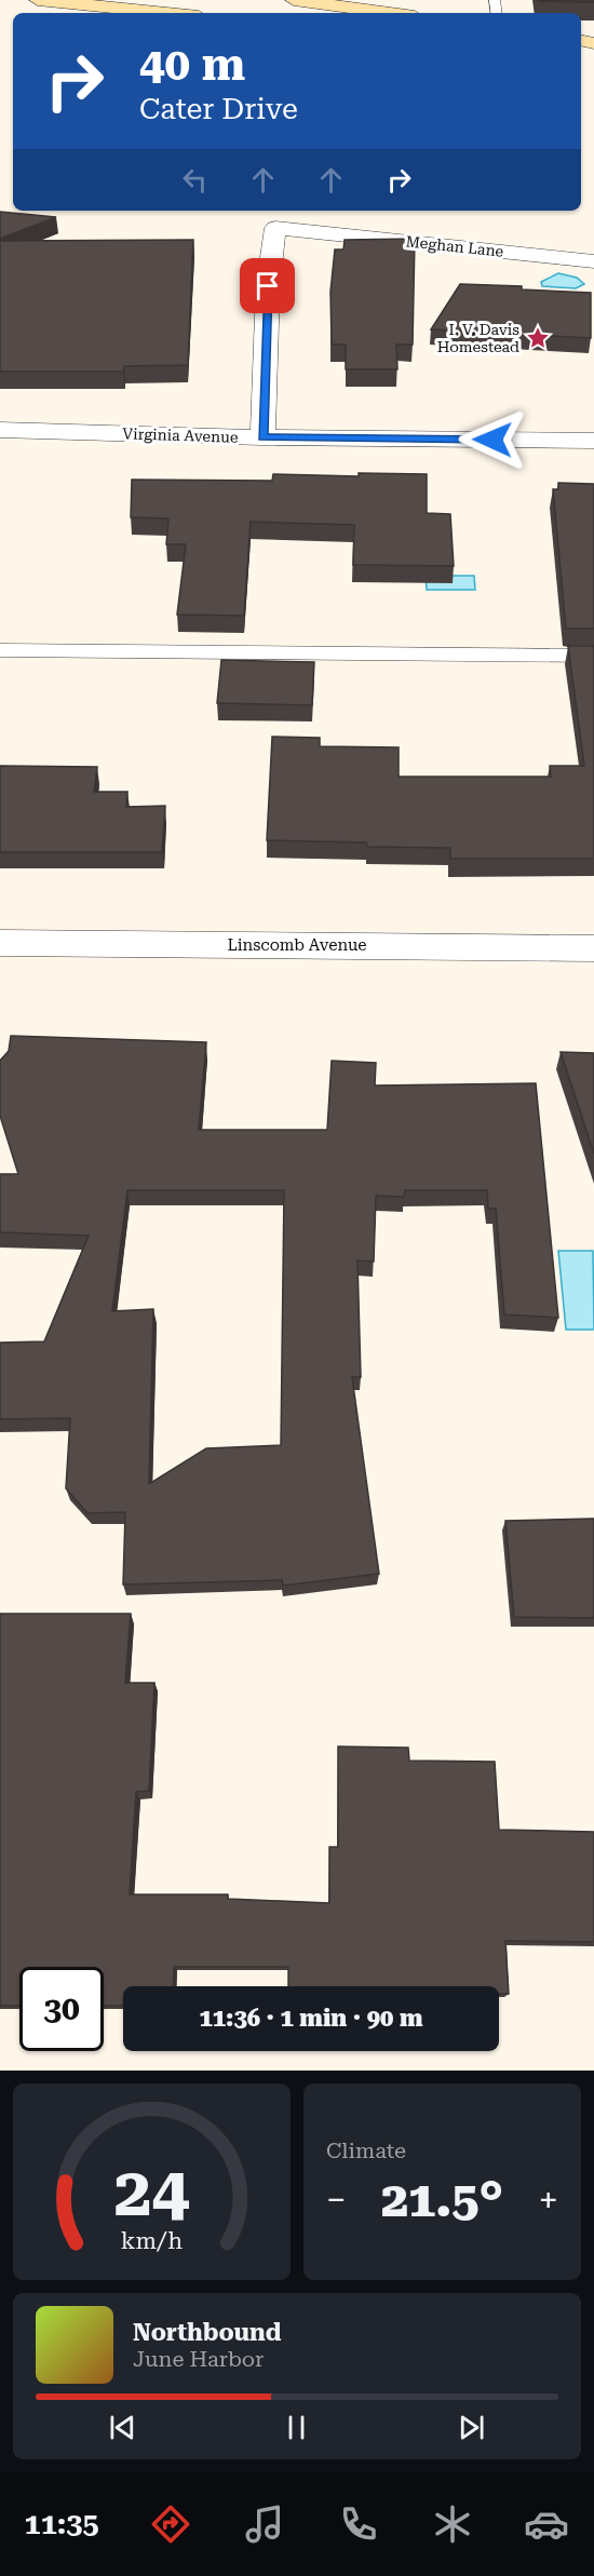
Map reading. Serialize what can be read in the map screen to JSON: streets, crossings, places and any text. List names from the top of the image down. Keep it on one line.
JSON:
{"streets":{"street":["Meghan Lane","Virginia Avenue","Linscomb Avenue"]},"crossings":[["Meghan Lane","Virginia Avenue"]],"places":{"place":["I. V. Davis Homestead"]},"page":{"turn":["40 m","Cater Drive"],"limit":"30","trip":"11:36 · 1 min · 90 m","tile":"Climate","heat":["−","21.5°","+"],"song":["Northbound","June Harbor"],"tabs":"11:35","gauge":["24","km/h"]}}
